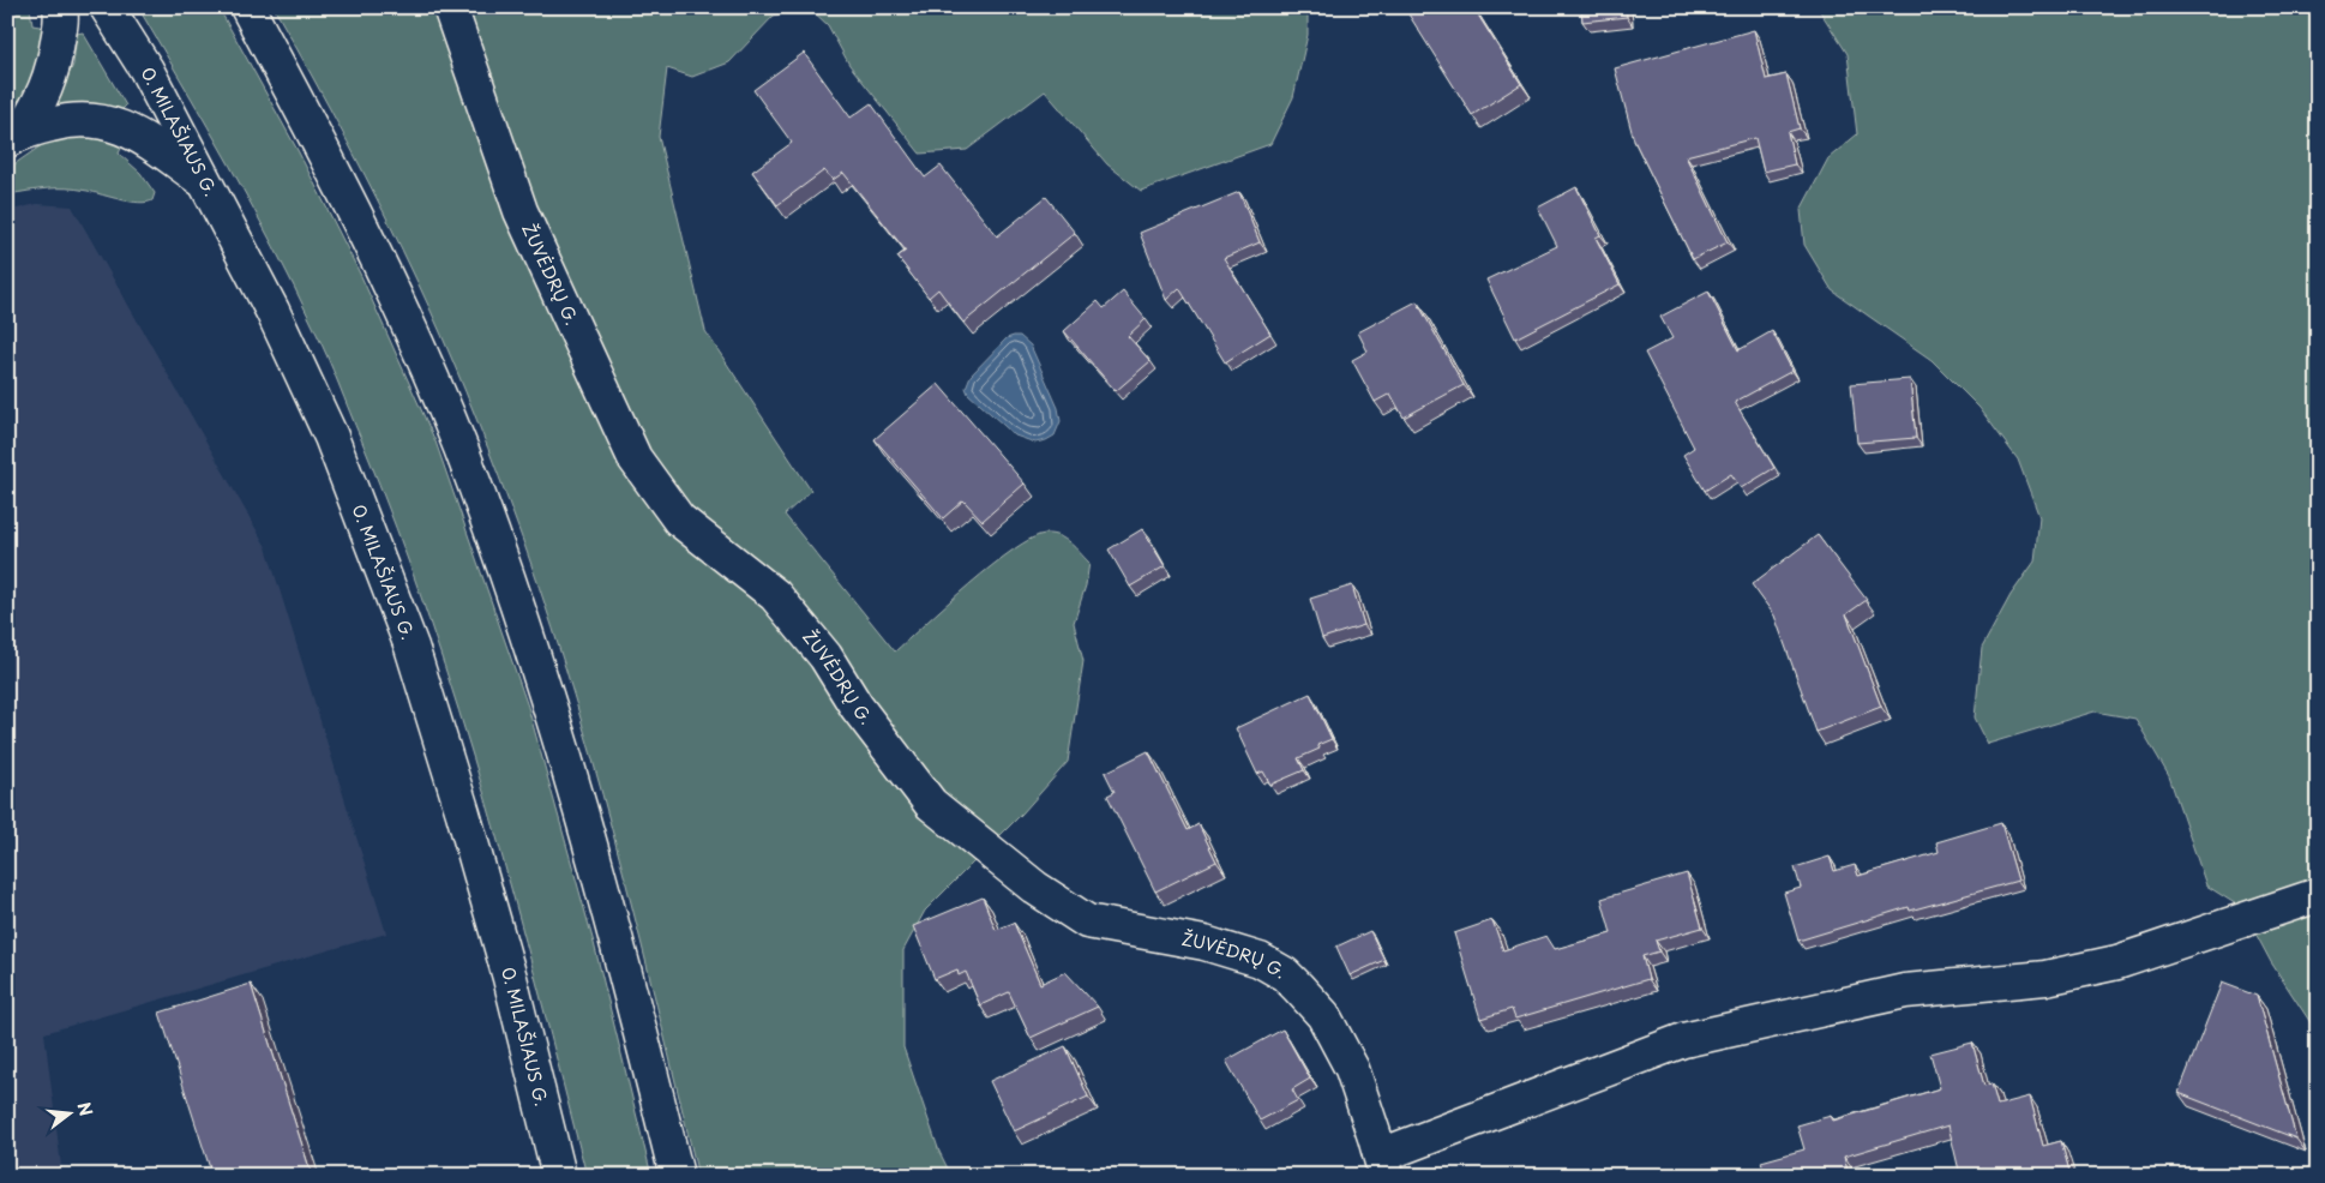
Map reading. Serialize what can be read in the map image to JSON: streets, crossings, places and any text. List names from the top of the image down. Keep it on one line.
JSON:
{"streets":{"main road":["O. MILAŠIAUS G.","ŽUVĖDRŲ G."]},"north":"right"}
